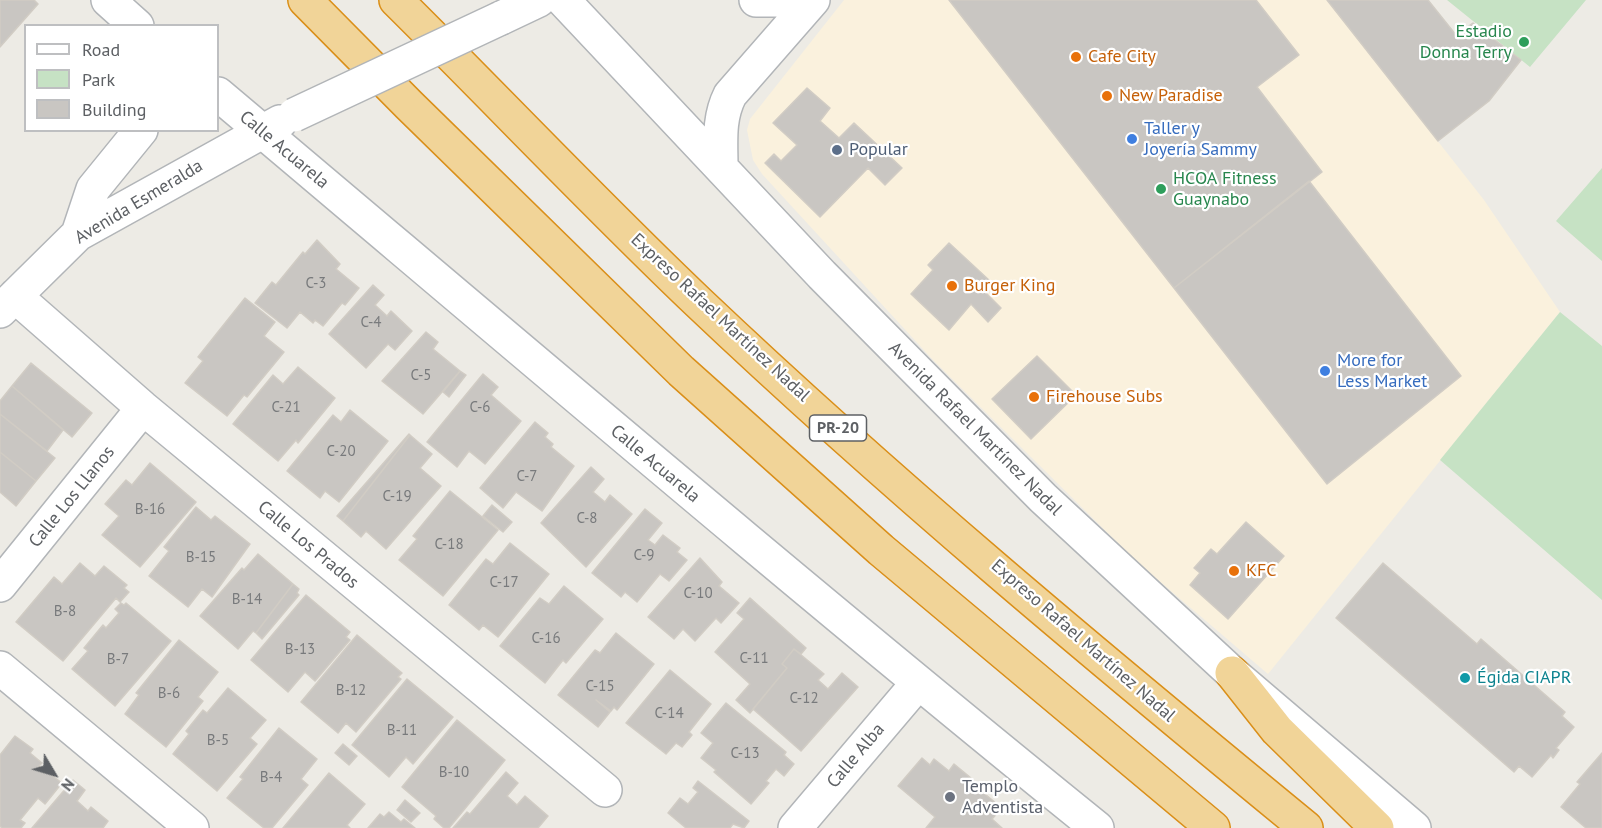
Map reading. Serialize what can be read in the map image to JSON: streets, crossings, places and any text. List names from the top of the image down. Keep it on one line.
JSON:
{"streets":{"highway":["Expreso Rafael Martínez Nadal","PR-20"],"street":["Calle Acuarela","Avenida Esmeralda","Avenida Rafael Martínez Nadal","Calle Los Llanos","Calle Los Prados","Calle Alba"]},"crossings":[["Calle Acuarela","Avenida Esmeralda"],["Calle Acuarela","Calle Alba"],["Avenida Esmeralda","Calle Los Prados"],["Calle Los Llanos","Calle Los Prados"]],"places":["Estadio Donna Terry","Cafe City","New Paradise","Taller y Joyería Sammy","Popular","HCOA Fitness Guaynabo","Burger King","More for Less Market","Firehouse Subs","KFC","Égida CIAPR","Templo Adventista"],"house_numbers":["C-3","C-4","C-5","C-21","C-6","C-20","C-7","C-19","B-16","C-8","C-18","C-9","B-15","C-17","C-10","B-14","B-8","C-16","B-13","C-11","B-7","C-15","B-12","B-6","C-12","C-14","B-11","B-5","C-13","B-10","B-4"],"legend":["Road","Park","Building"],"north":"bottom right"}
